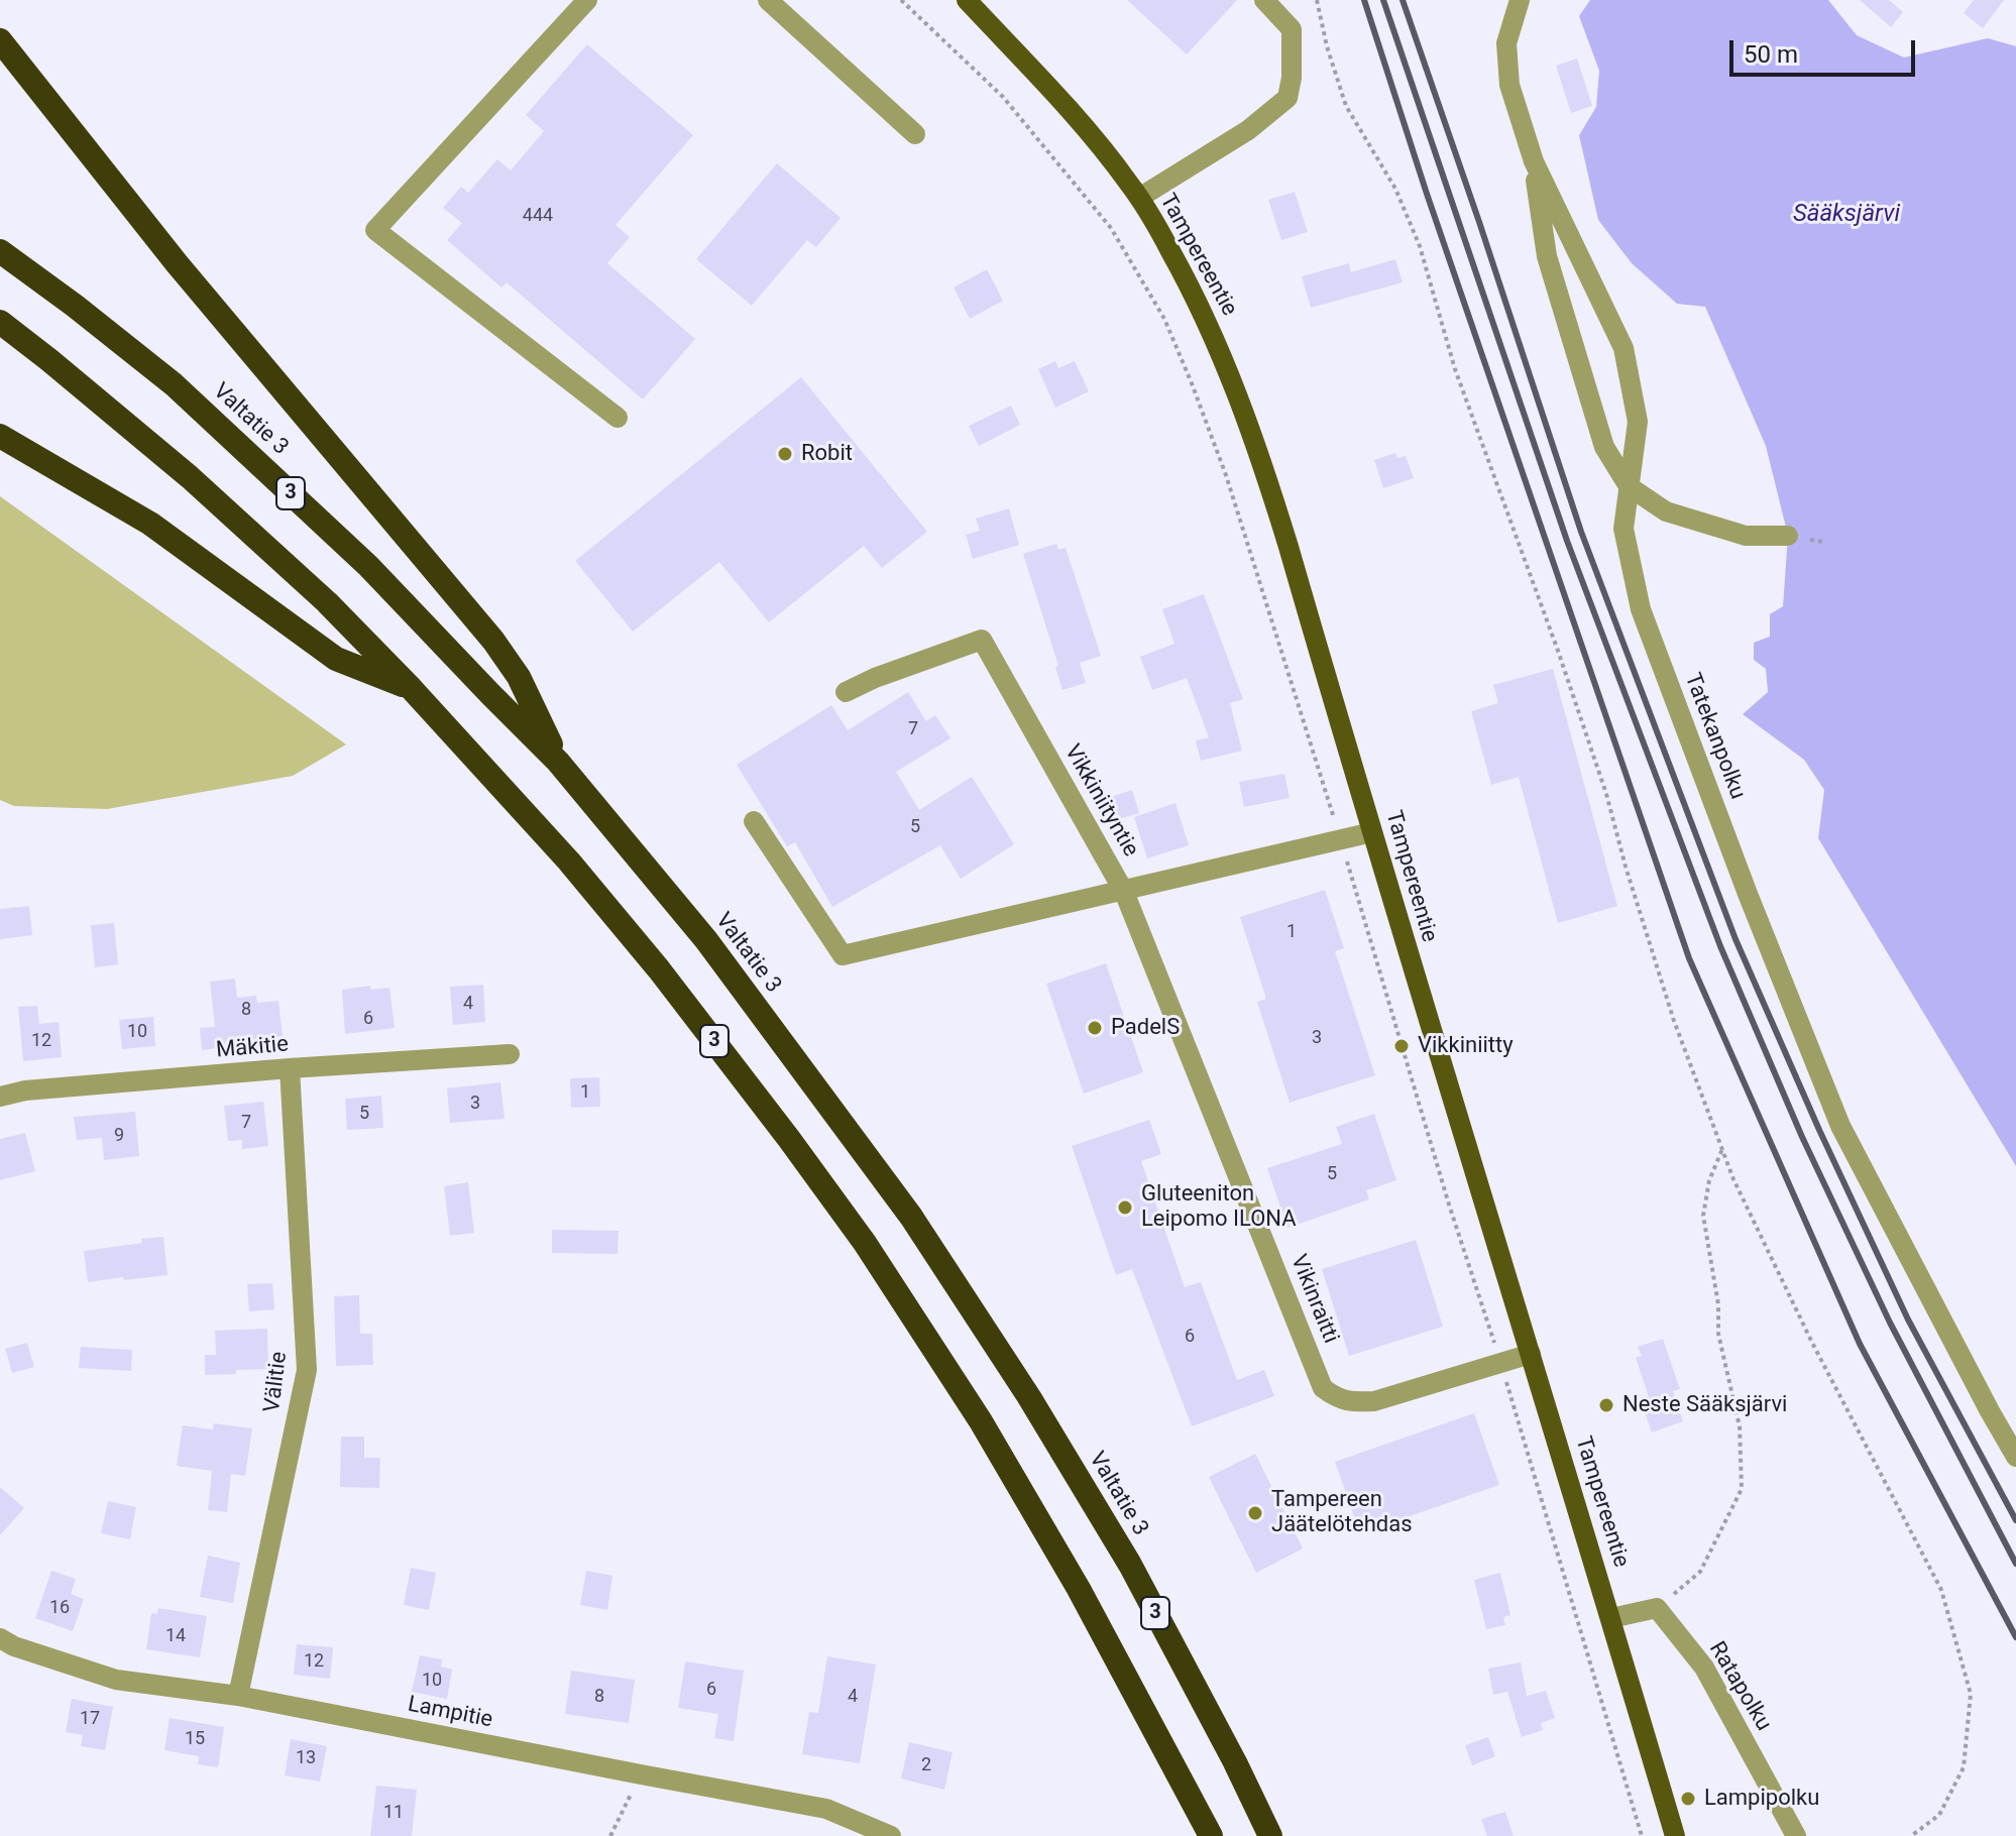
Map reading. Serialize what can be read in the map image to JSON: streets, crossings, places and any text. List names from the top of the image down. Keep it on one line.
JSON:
{"streets":{"highway":["Valtatie 3","3"],"main road":["Tampereentie"],"street":["Tatekanpolku","Vikkiniityntie","Mäkitie","Vikinraitti","Välitie","Ratapolku","Lampitie"]},"crossings":[["Tampereentie","Vikkiniityntie"],["Tampereentie","Vikinraitti"],["Vikkiniityntie","Vikinraitti"],["Mäkitie","Välitie"],["Välitie","Lampitie"]],"water":["Sääksjärvi"],"places":["Robit","PadelS","Vikkiniitty","Gluteeniton Leipomo ILONA","Neste Sääksjärvi","Tampereen Jäätelötehdas","Lampipolku"],"house_numbers":["444","7","5","1","4","8","6","10","3","12","1","3","5","7","9","5","6","16","14","12","10","6","8","4","17","15","13","2","11"],"scale_bar":"50 m"}
